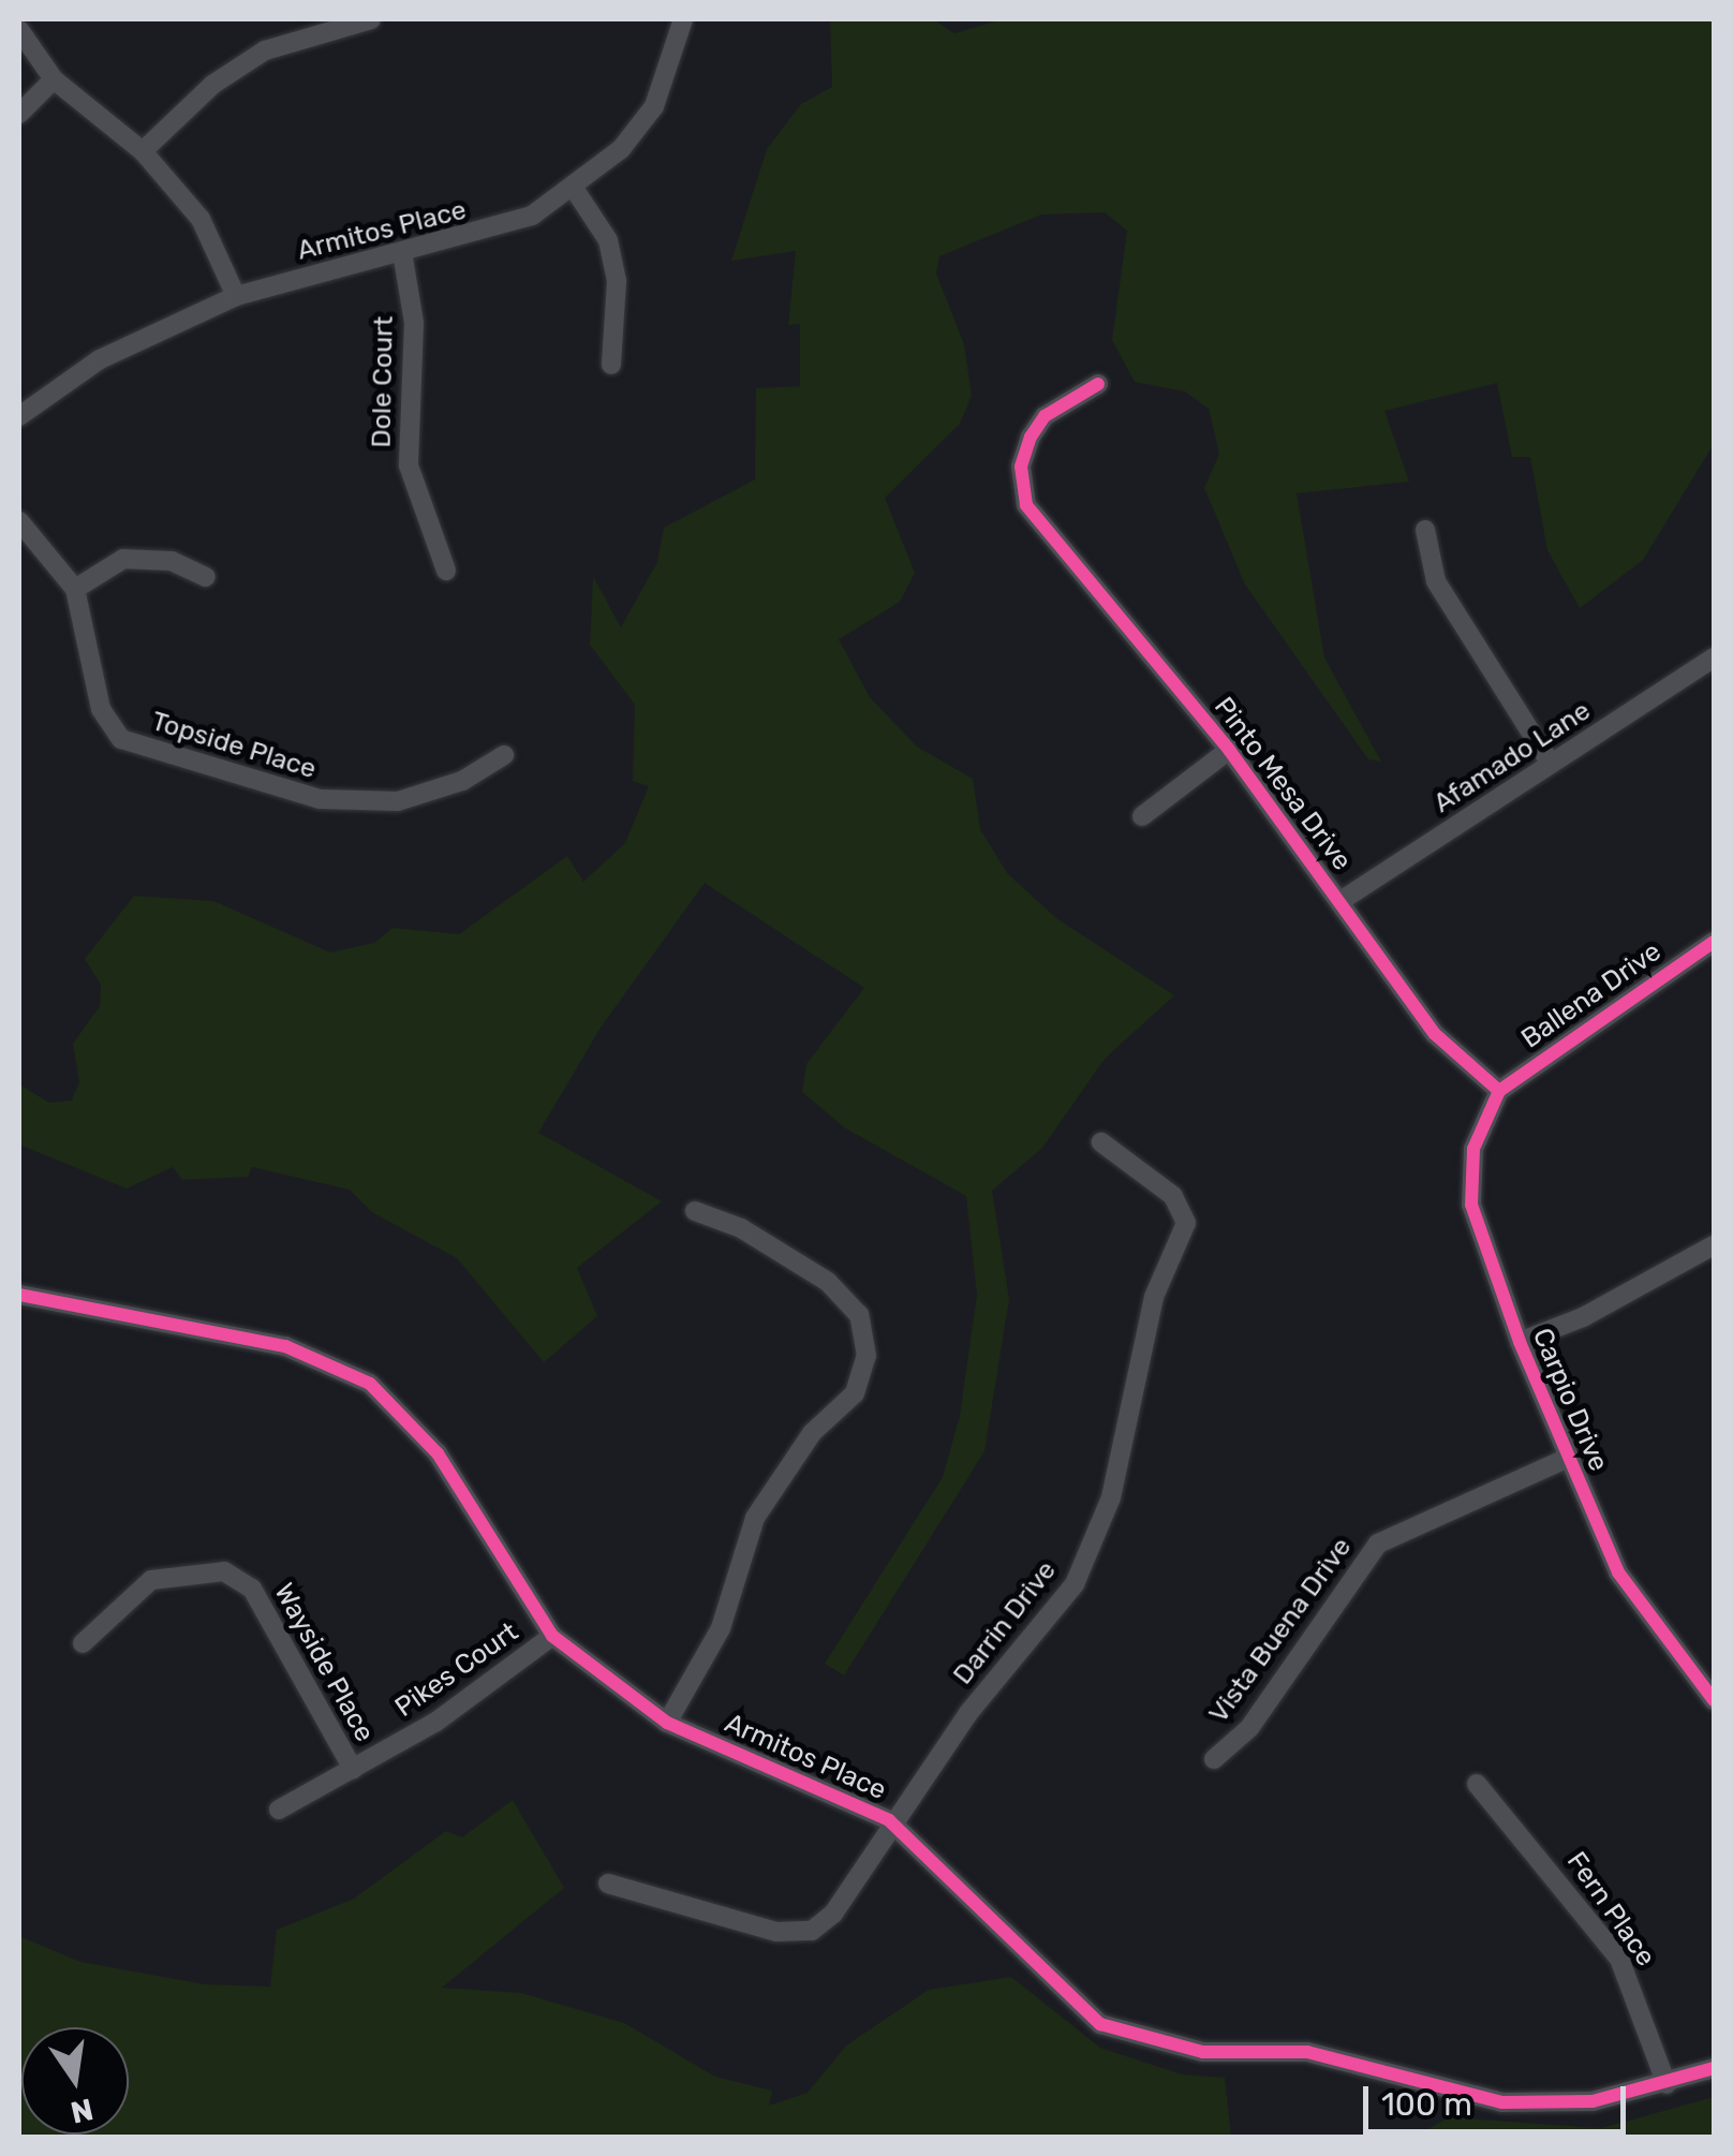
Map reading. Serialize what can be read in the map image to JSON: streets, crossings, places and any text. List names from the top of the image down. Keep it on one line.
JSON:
{"streets":{"street":["Armitos Place","Dole Court","Topside Place","Afamado Lane","Pinto Mesa Drive","Ballena Drive","Carpio Drive","Darrin Drive","Vista Buena Drive","Wayside Place","Pikes Court","Fern Place"]},"crossings":[["Armitos Place","Dole Court"],["Armitos Place","Darrin Drive"],["Armitos Place","Pikes Court"],["Armitos Place","Fern Place"],["Afamado Lane","Pinto Mesa Drive"],["Pinto Mesa Drive","Ballena Drive"],["Pinto Mesa Drive","Carpio Drive"],["Ballena Drive","Carpio Drive"],["Carpio Drive","Vista Buena Drive"],["Wayside Place","Pikes Court"]],"scale_bar":"100 m","north":"bottom"}
